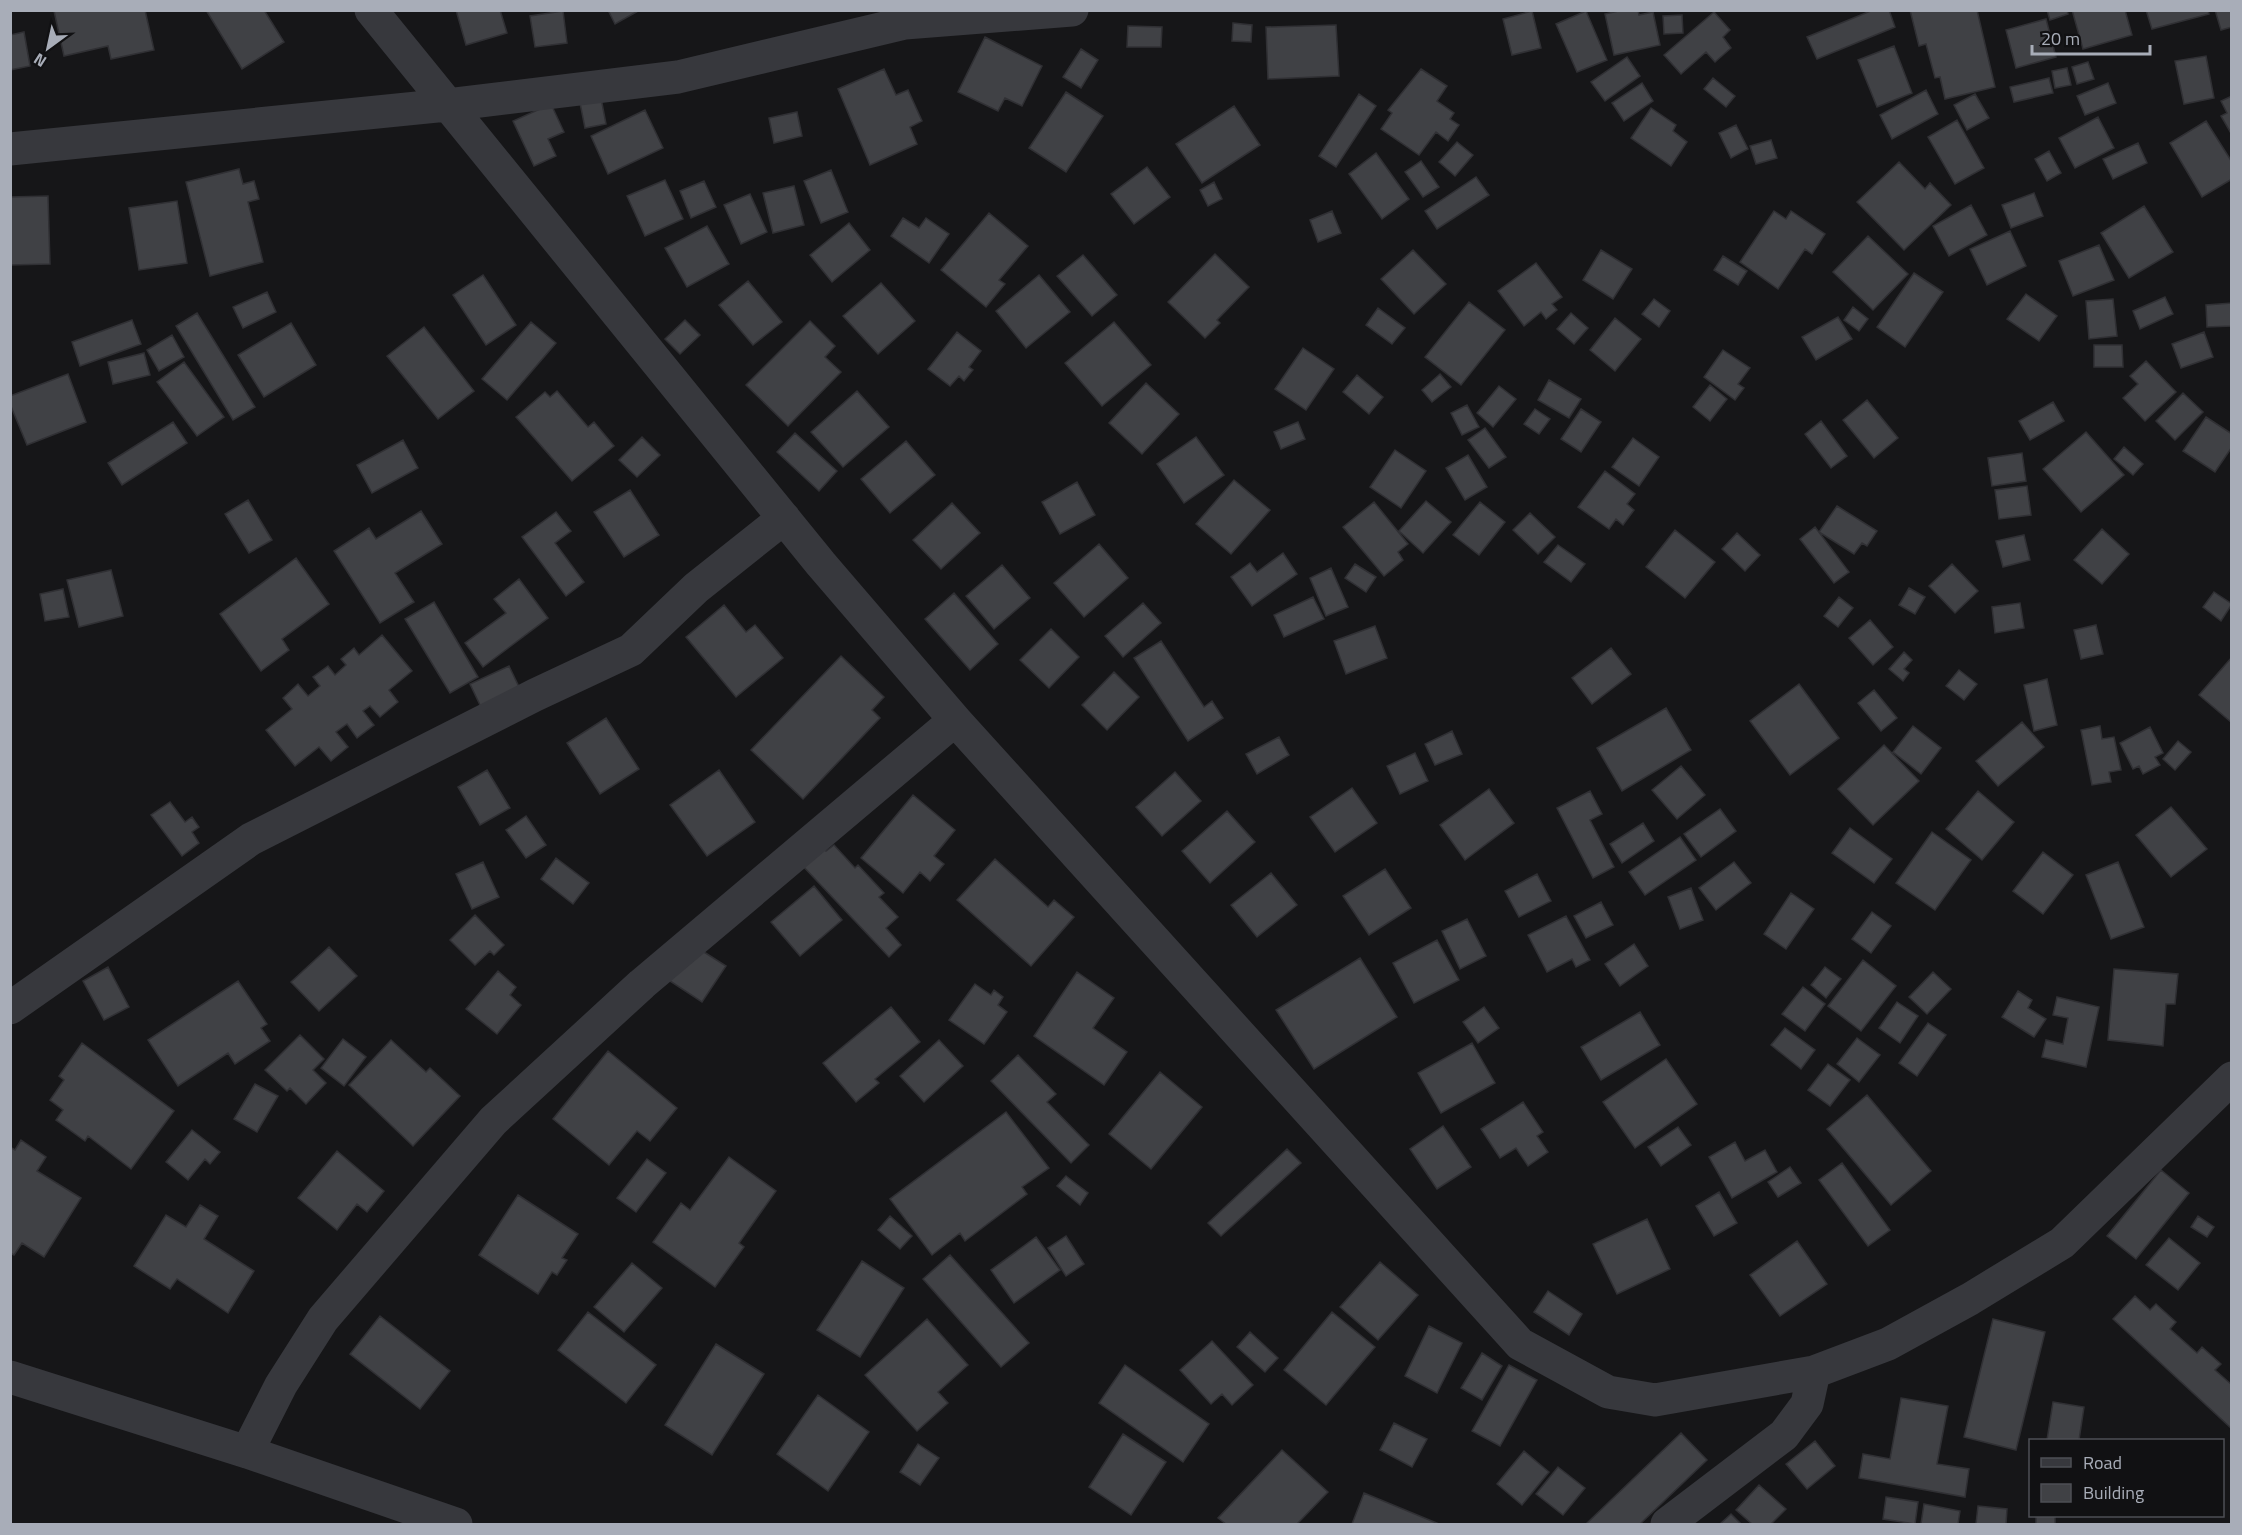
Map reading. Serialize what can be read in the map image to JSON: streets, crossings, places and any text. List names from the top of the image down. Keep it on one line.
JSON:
{"legend":["Road","Building"],"scale_bar":"20 m","north":"bottom left"}
